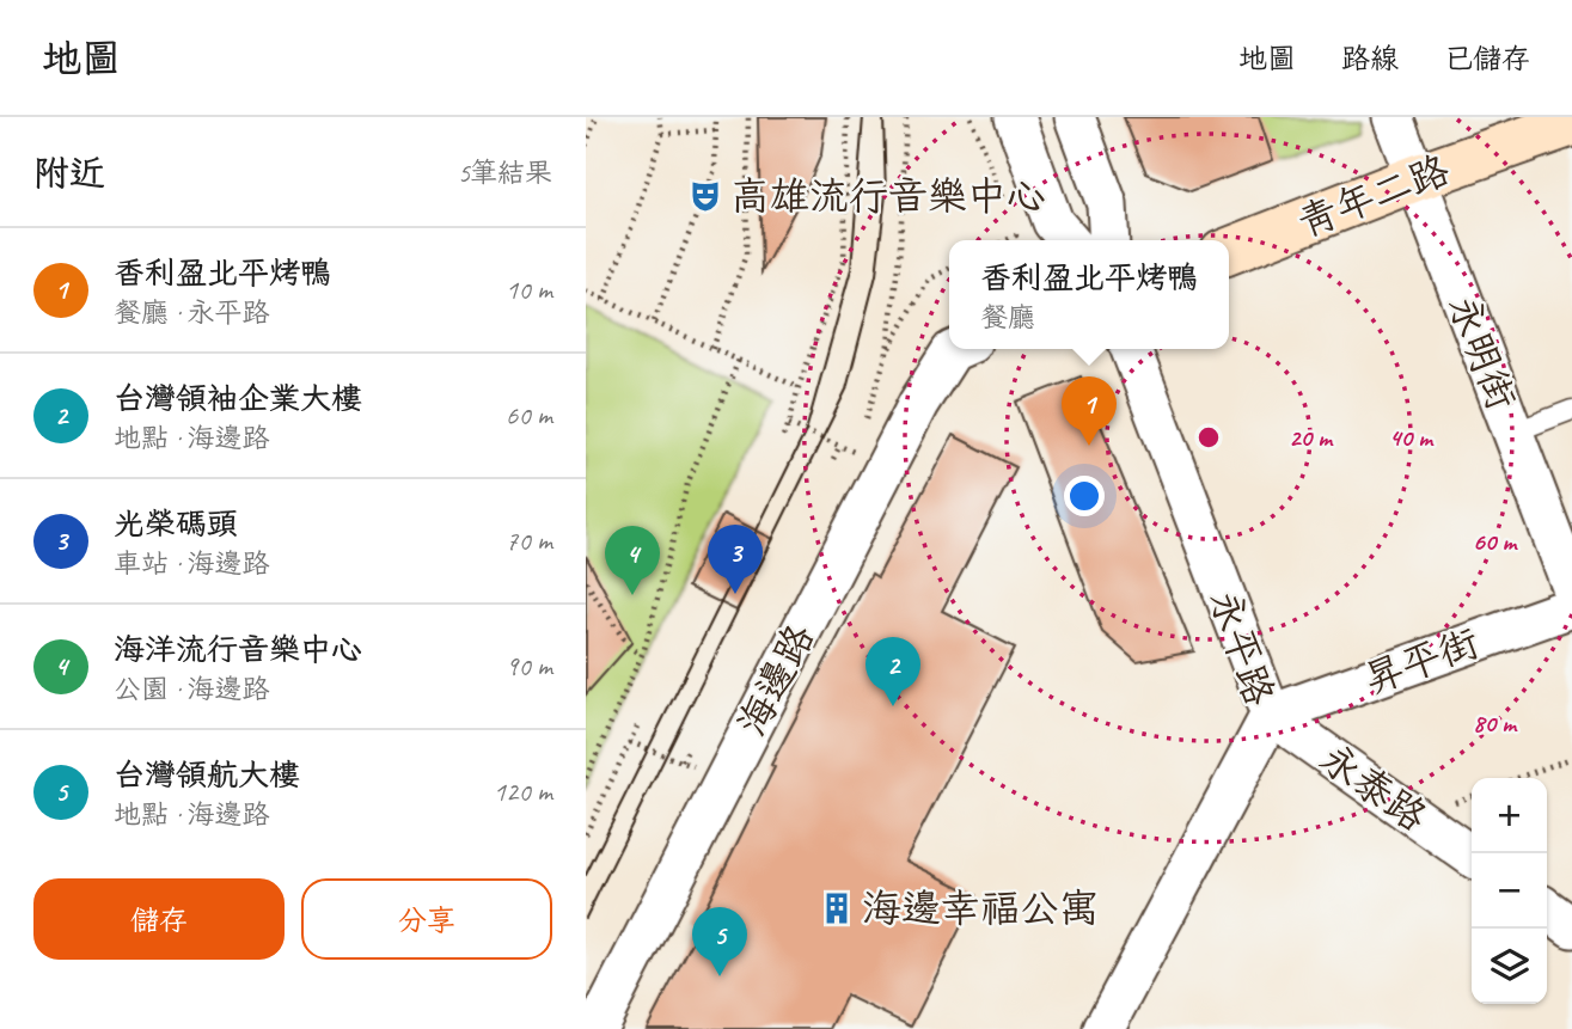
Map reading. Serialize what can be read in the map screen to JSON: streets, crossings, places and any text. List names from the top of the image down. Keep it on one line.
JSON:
{"streets":{"street":["青年二路","永明街","永平路","昇平街","海邊路","永泰路"]},"crossings":[["青年二路","永明街"],["永平路","昇平街"],["永平路","永泰路"],["昇平街","永泰路"]],"places":{"theatre":["高雄流行音樂中心"],"building":["海邊幸福公寓"]},"page":{"header":"地圖","nav":["地圖","路線","已儲存"],"heading":["附近","5筆結果"],"list":[{"mark":"1","name":"香利盈北平烤鴨","note":"餐廳 · 永平路","value":"10 m"},{"mark":"2","name":"台灣領袖企業大樓","note":"地點 · 海邊路","value":"60 m"},{"mark":"3","name":"光榮碼頭","note":"車站 · 海邊路","value":"70 m"},{"mark":"4","name":"海洋流行音樂中心","note":"公園 · 海邊路","value":"90 m"},{"mark":"5","name":"台灣領航大樓","note":"地點 · 海邊路","value":"120 m"}],"popup":["香利盈北平烤鴨","餐廳"],"pins":["1","3","4","2","5"],"map_buttons":["+","−"],"buttons":["儲存","分享"]},"rings":["20 m","40 m","60 m","80 m"]}
